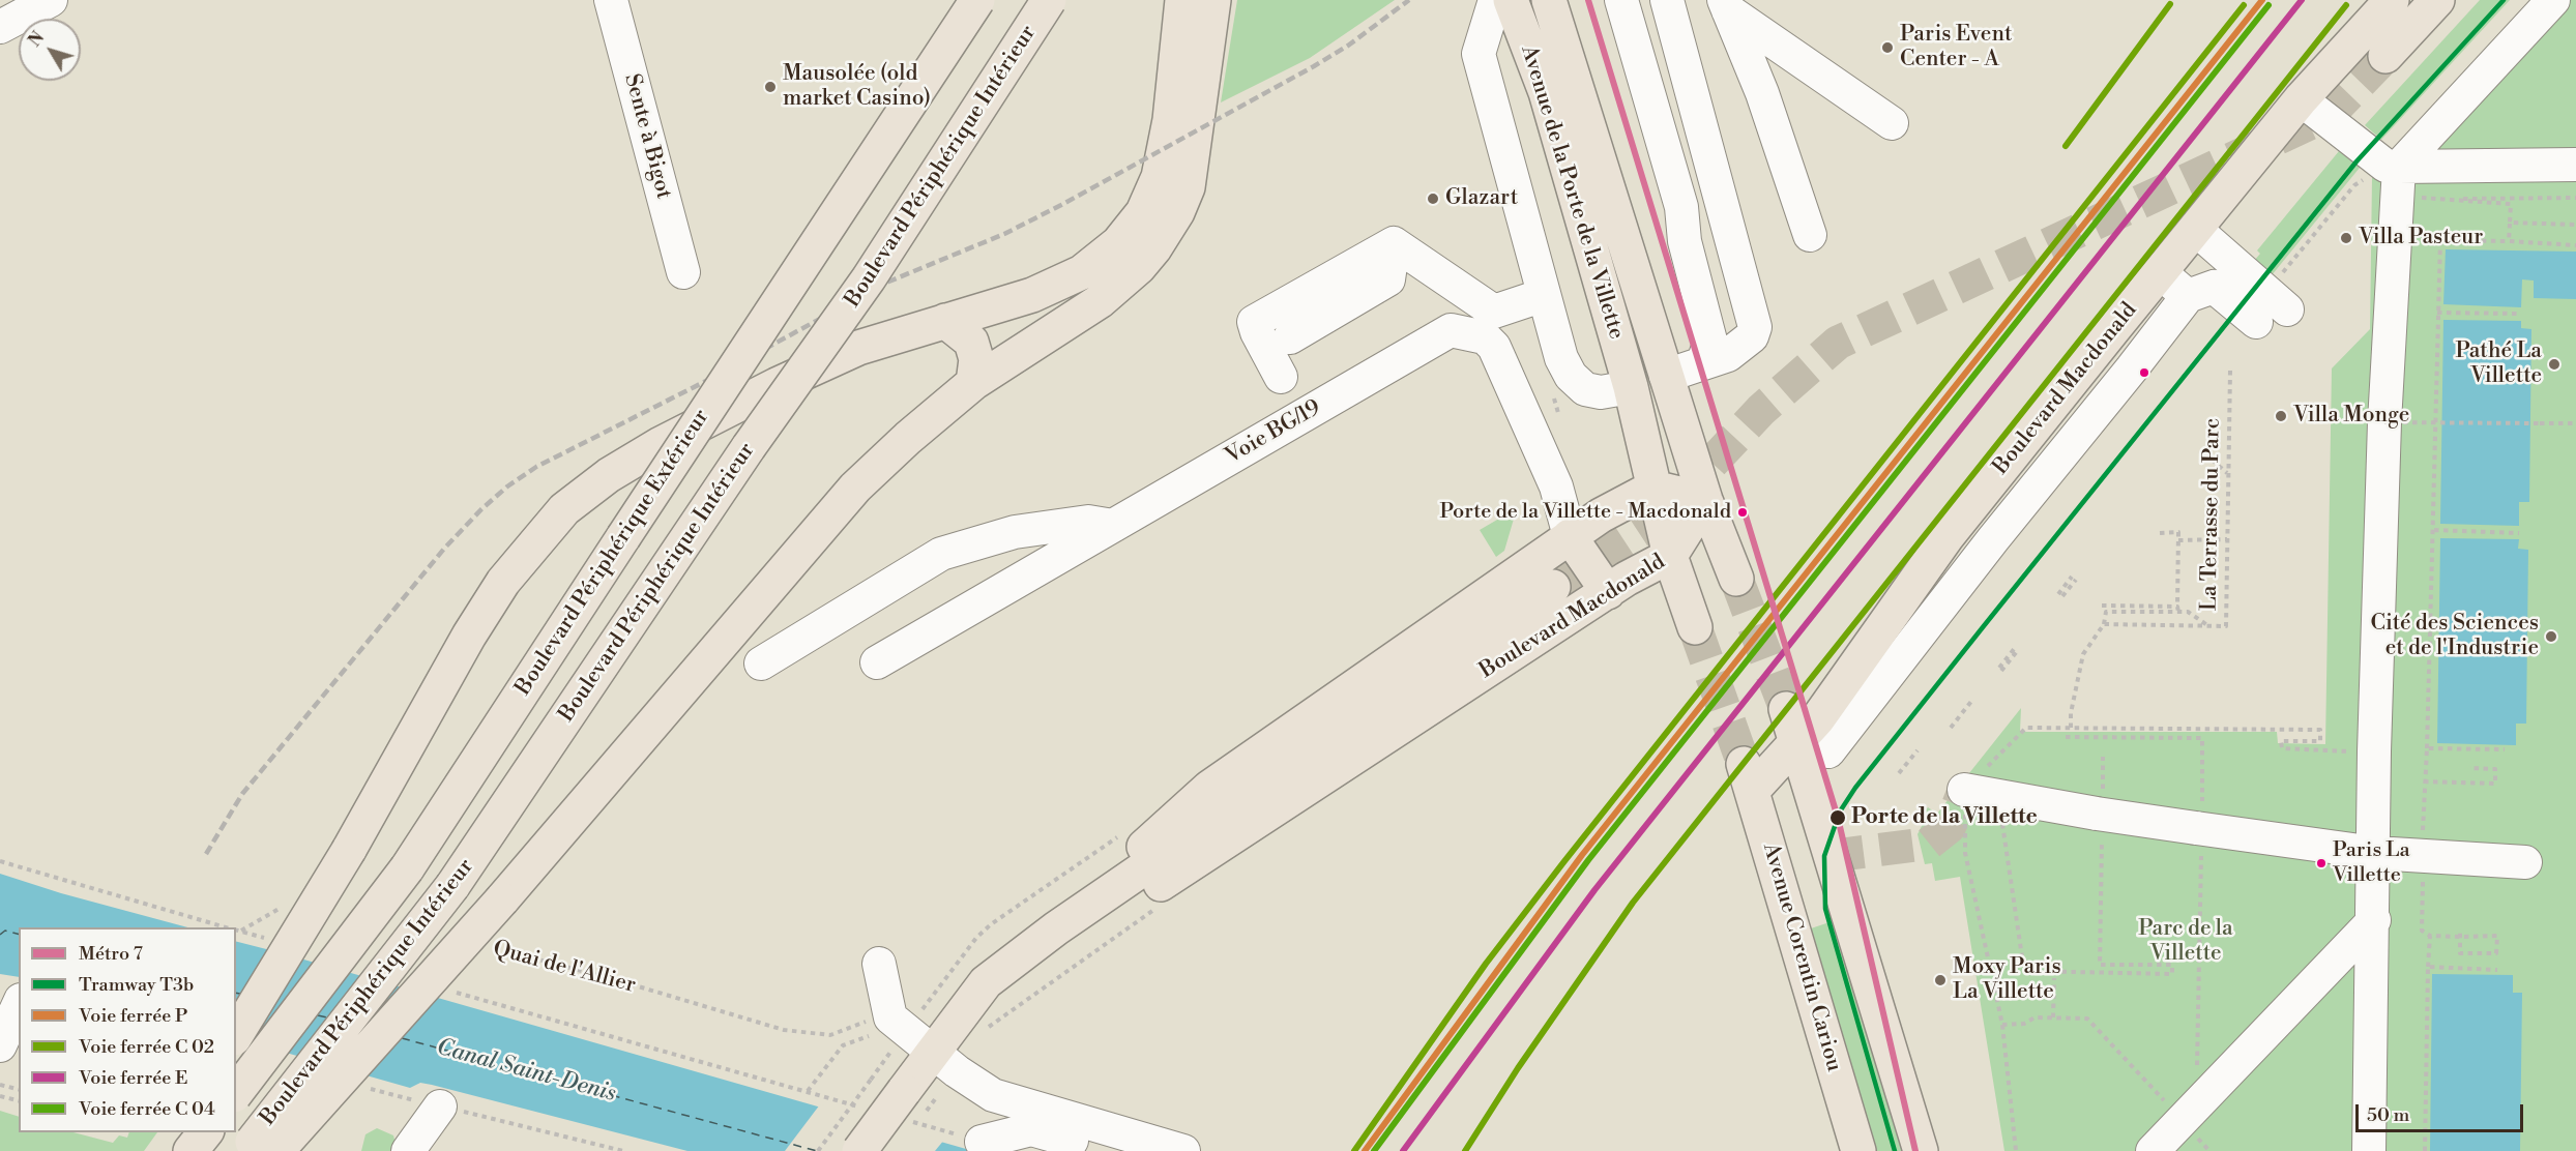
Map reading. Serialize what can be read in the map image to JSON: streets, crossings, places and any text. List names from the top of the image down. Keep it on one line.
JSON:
{"streets":{"main road":["Boulevard Périphérique Intérieur","Avenue de la Porte de la Villette","Boulevard Macdonald","Boulevard Périphérique Extérieur","Avenue Corentin Cariou"],"street":["Sente à Bigot","Voie BG/19"],"path":["La Terrasse du Parc","Quai de l'Allier"]},"crossings":[["Avenue de la Porte de la Villette","Boulevard Macdonald"],["Boulevard Macdonald","Voie BG/19"],["Boulevard Macdonald","Avenue Corentin Cariou"]],"water":["Canal Saint-Denis"],"parks":["Parc de la Villette"],"places":["Paris Event Center - A","Mausolée (old market Casino)","Glazart","Villa Pasteur","Pathé La Villette","Villa Monge","Porte de la Villette - Macdonald","Cité des Sciences et de l'Industrie","Porte de la Villette","Paris La Villette","Moxy Paris La Villette"],"lines":["metro line 7","tram line T3b","rail line P","rail line E"],"legend":["Métro 7","Tramway T3b","Voie ferrée P","Voie ferrée C 02","Voie ferrée E","Voie ferrée C 04"],"scale_bar":"50 m","north":"top left"}
